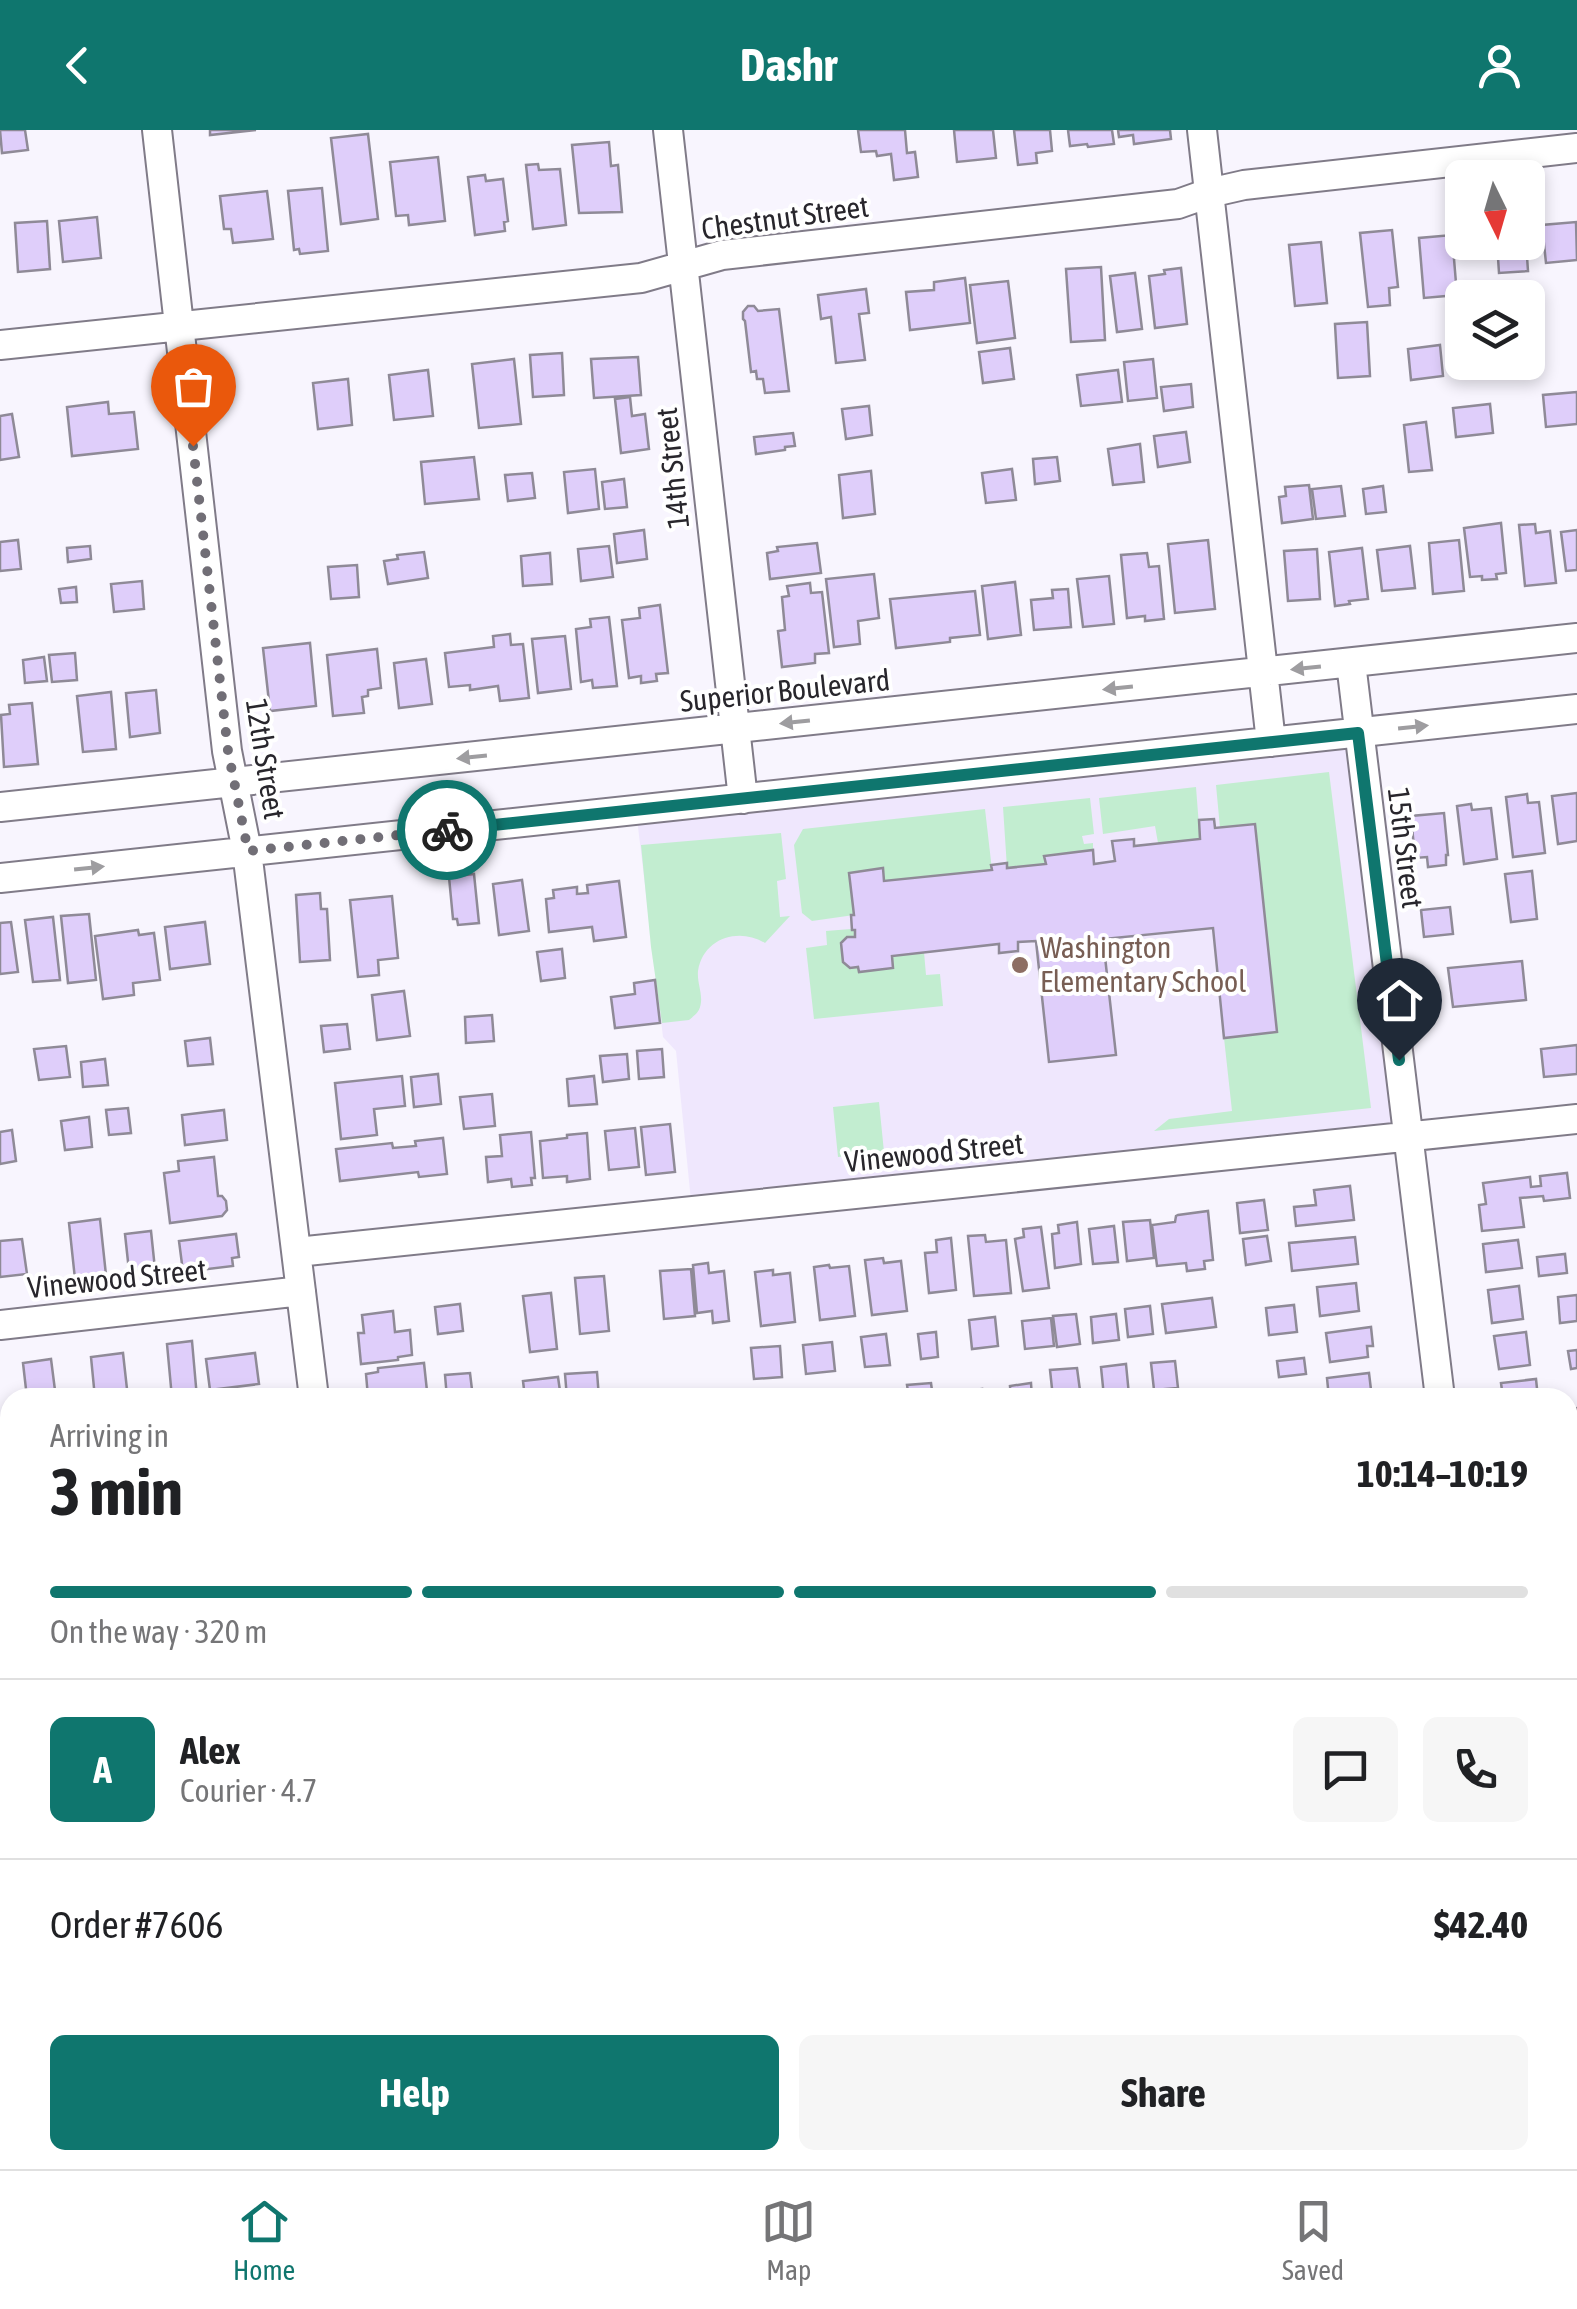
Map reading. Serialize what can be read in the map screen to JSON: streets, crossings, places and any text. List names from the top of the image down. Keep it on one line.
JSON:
{"streets":{"street":["Chestnut Street","14th Street","Superior Boulevard","12th Street","15th Street","Vinewood Street"]},"crossings":[["Chestnut Street","14th Street"],["Chestnut Street","12th Street"],["14th Street","Superior Boulevard"],["Superior Boulevard","12th Street"],["Superior Boulevard","15th Street"],["12th Street","Vinewood Street"],["15th Street","Vinewood Street"]],"places":["Washington Elementary School"],"north":"bottom","page":{"header":"Dashr","heading":["3 min","Arriving in","10:14–10:19"],"panel":["Alex","Courier · 4.7","Order #7606","$42.40"],"bar":"On the way · 320 m","round":"A","buttons":["Help","Share"],"tabs":["Home","Map","Saved"]}}
